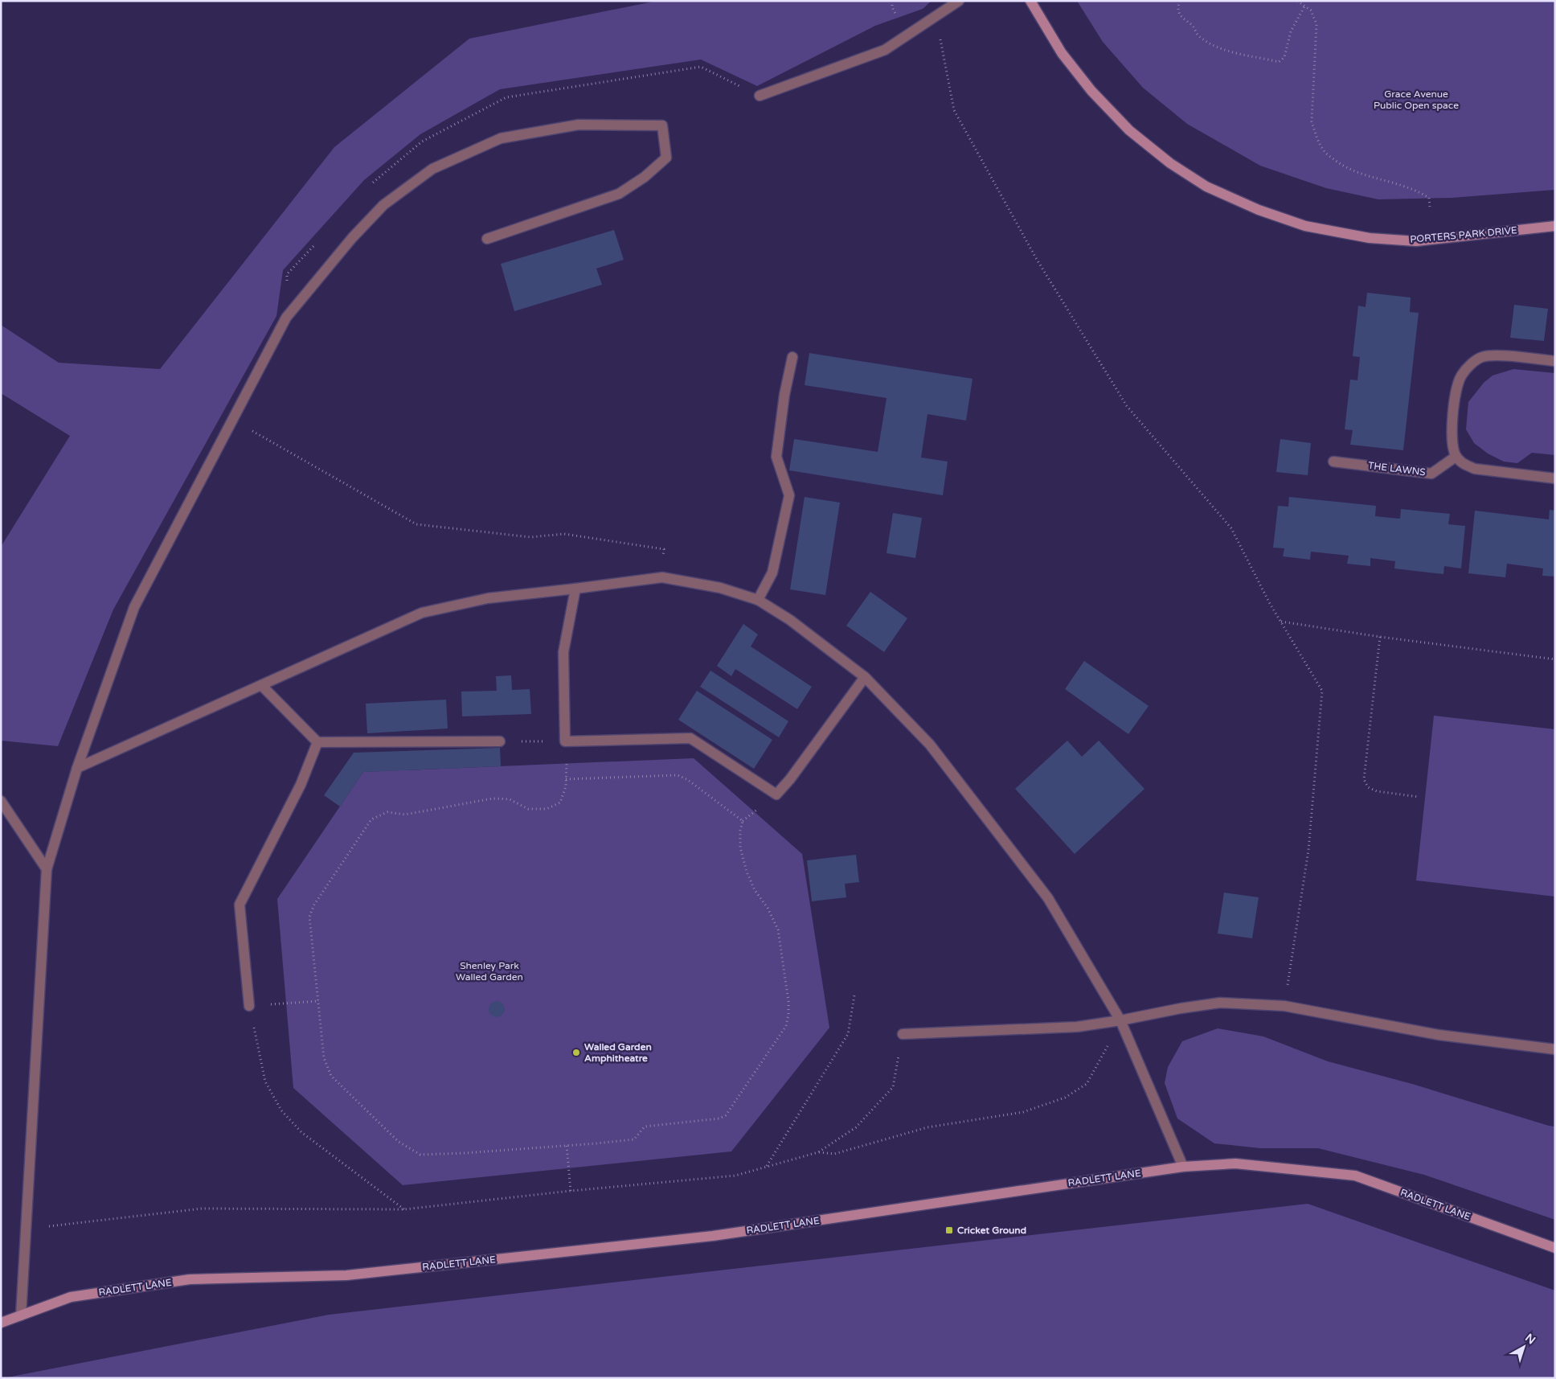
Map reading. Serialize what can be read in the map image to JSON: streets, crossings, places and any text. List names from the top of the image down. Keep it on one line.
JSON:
{"streets":{"street":["PORTERS PARK DRIVE","THE LAWNS","RADLETT LANE"]},"parks":["Grace Avenue Public Open space","Shenley Park Walled Garden"],"places":{"other":["Walled Garden Amphitheatre"],"transit":["Cricket Ground"]},"north":"top right"}
